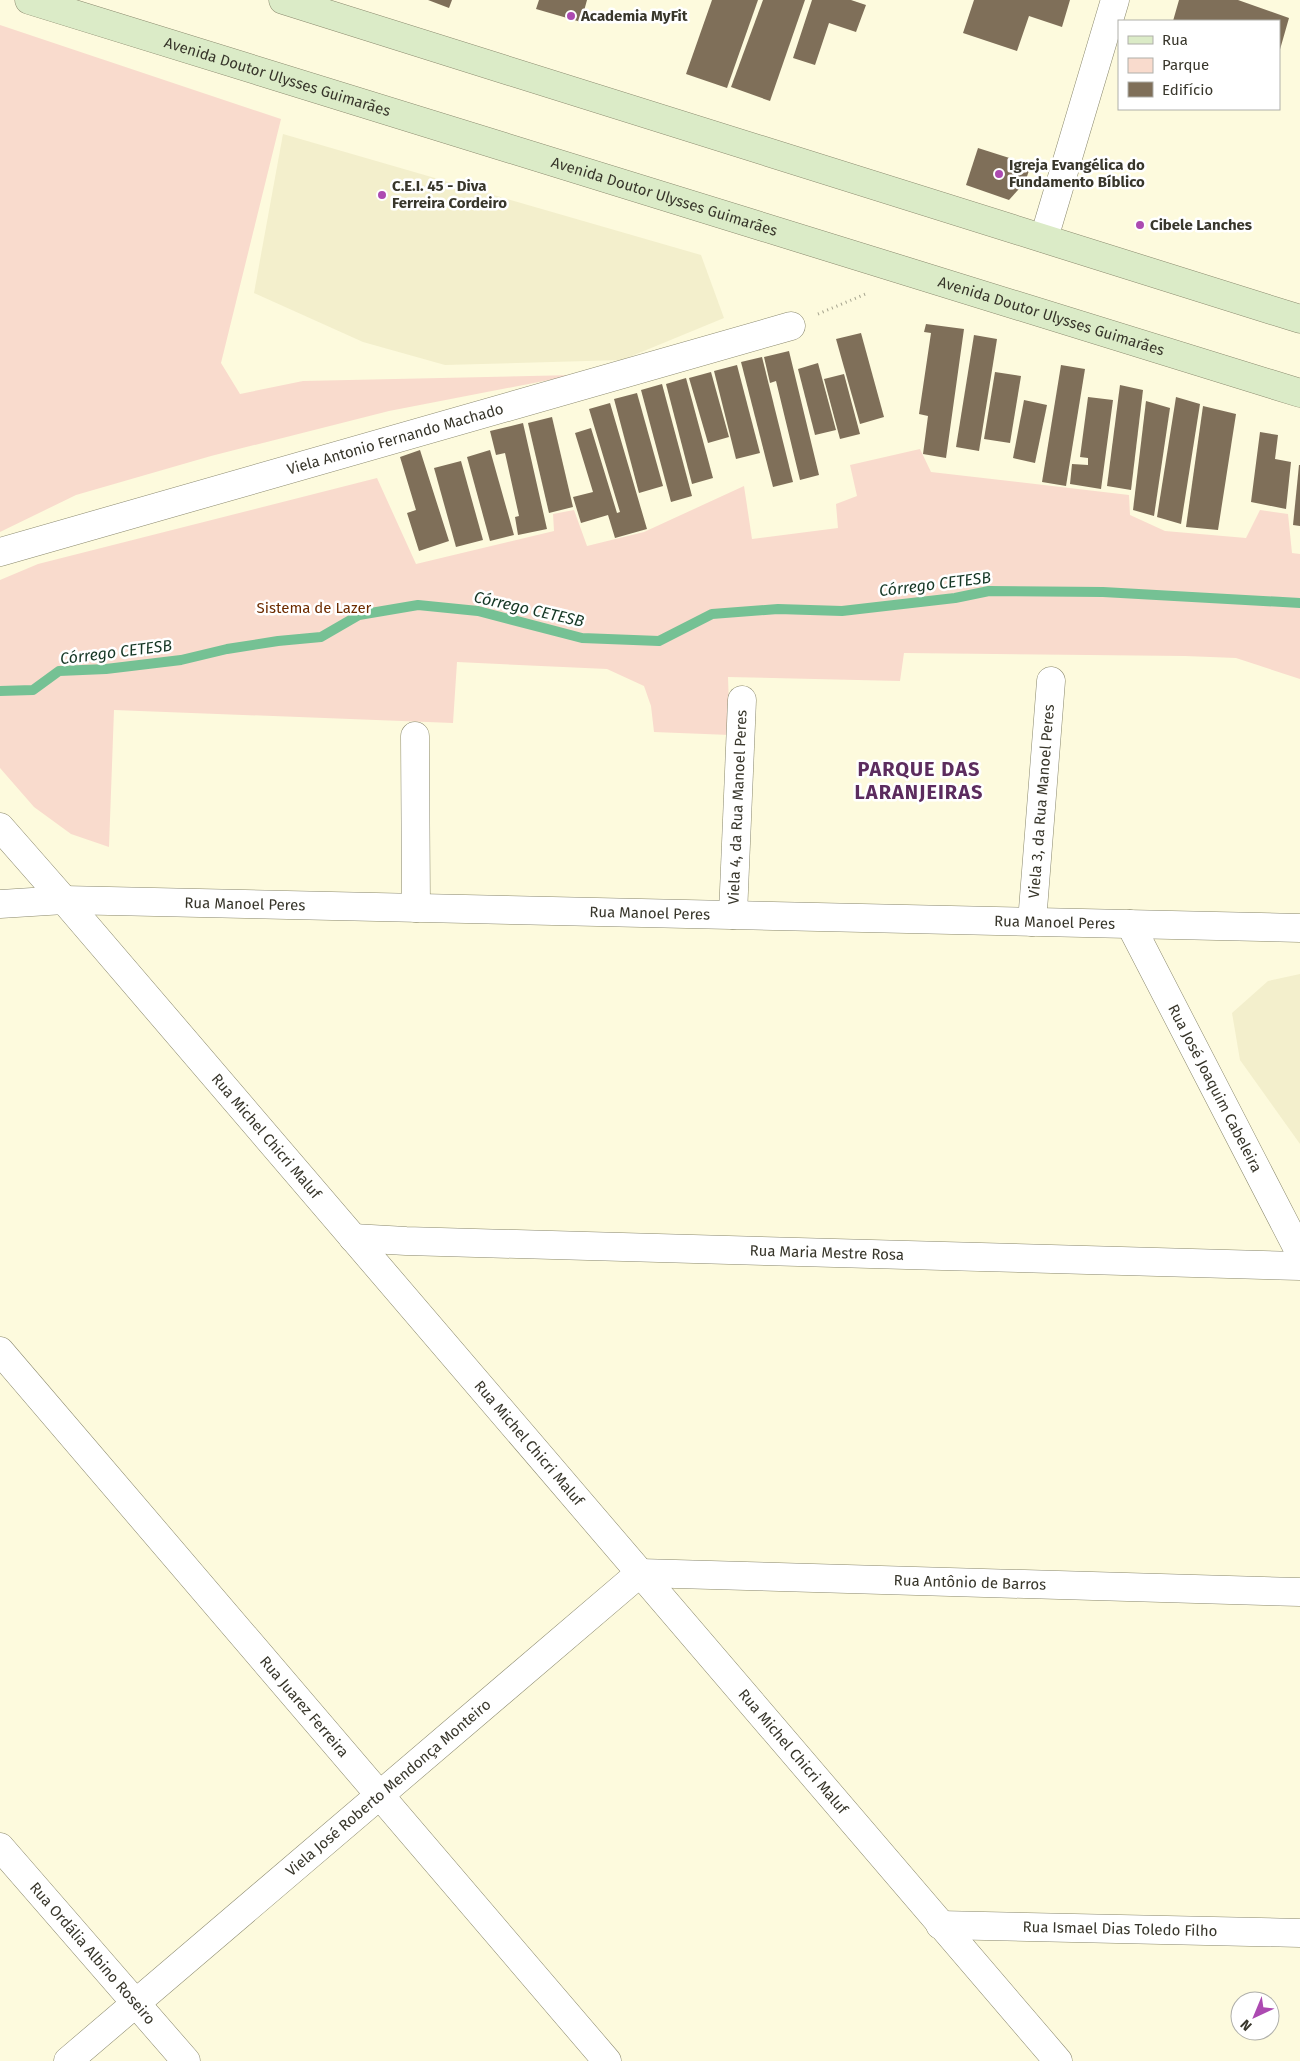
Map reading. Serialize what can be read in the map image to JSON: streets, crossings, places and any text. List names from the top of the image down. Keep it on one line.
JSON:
{"streets":{"main road":["Avenida Doutor Ulysses Guimarães"],"street":["Viela Antonio Fernando Machado","Viela 3, da Rua Manoel Peres","Viela 4, da Rua Manoel Peres","Rua Manoel Peres","Rua José Joaquim Cabeleira","Rua Michel Chicri Maluf","Rua Maria Mestre Rosa","Rua Antônio de Barros","Rua Juarez Ferreira","Viela José Roberto Mendonça Monteiro","Rua Ismael Dias Toledo Filho","Rua Ordália Albino Roseiro"]},"crossings":[["Viela 3, da Rua Manoel Peres","Rua Manoel Peres"],["Viela 4, da Rua Manoel Peres","Rua Manoel Peres"],["Rua Manoel Peres","Rua José Joaquim Cabeleira"],["Rua Manoel Peres","Rua Michel Chicri Maluf"],["Rua Michel Chicri Maluf","Rua Maria Mestre Rosa"],["Rua Michel Chicri Maluf","Rua Antônio de Barros"],["Rua Michel Chicri Maluf","Viela José Roberto Mendonça Monteiro"],["Rua Michel Chicri Maluf","Rua Ismael Dias Toledo Filho"],["Rua Antônio de Barros","Viela José Roberto Mendonça Monteiro"],["Rua Juarez Ferreira","Viela José Roberto Mendonça Monteiro"],["Viela José Roberto Mendonça Monteiro","Rua Ordália Albino Roseiro"]],"districts":["PARQUE DAS LARANJEIRAS"],"water":["Córrego CETESB"],"parks":["Sistema de Lazer"],"places":["Academia MyFit","Igreja Evangélica do Fundamento Bíblico","C.E.I. 45 - Diva Ferreira Cordeiro","Cibele Lanches"],"legend":["Rua","Parque","Edifício"],"north":"bottom left"}
